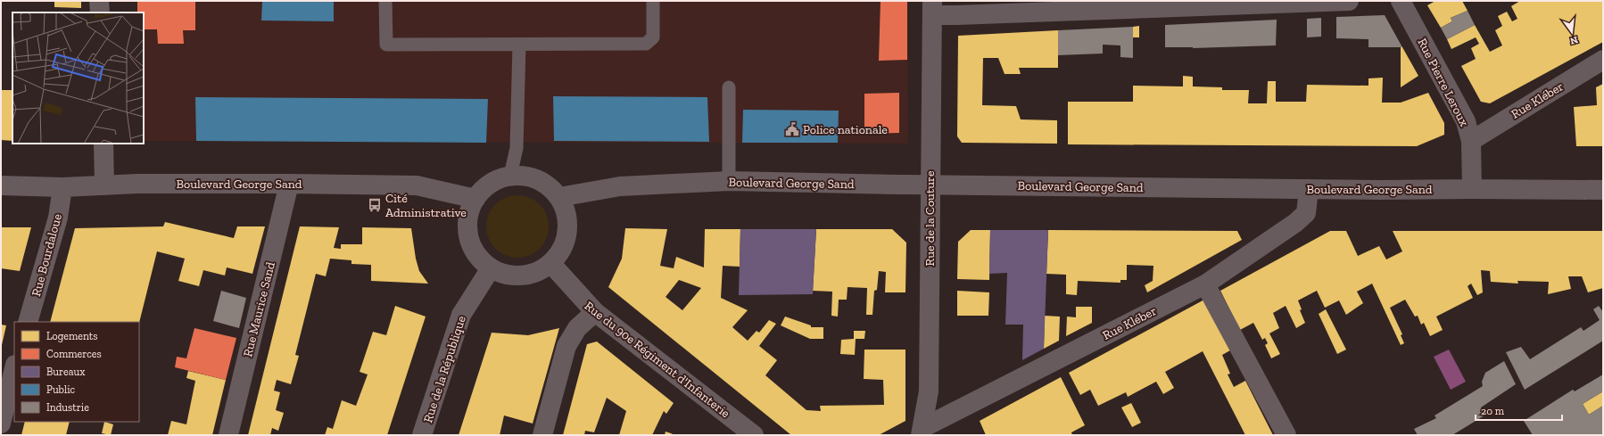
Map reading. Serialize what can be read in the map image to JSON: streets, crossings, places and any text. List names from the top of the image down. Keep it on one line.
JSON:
{"streets":{"street":["Rue Pierre Leroux","Rue Kléber","Boulevard George Sand","Rue de la Couture","Rue Bourdaloue","Rue Maurice Sand","Rue du 90e Régiment d'Infanterie","Rue de la République"]},"crossings":[["Rue Pierre Leroux","Rue Kléber"],["Rue Pierre Leroux","Boulevard George Sand"],["Rue Kléber","Boulevard George Sand"],["Rue Kléber","Rue de la Couture"],["Boulevard George Sand","Rue de la Couture"],["Boulevard George Sand","Rue Bourdaloue"],["Boulevard George Sand","Rue Maurice Sand"],["Boulevard George Sand","Rue du 90e Régiment d'Infanterie"],["Boulevard George Sand","Rue de la République"],["Rue du 90e Régiment d'Infanterie","Rue de la République"]],"places":{"public building":["Police nationale"],"bus stop":["Cité Administrative"]},"legend":["Logements","Commerces","Bureaux","Public","Industrie"],"scale_bar":"20 m","north":"bottom"}
